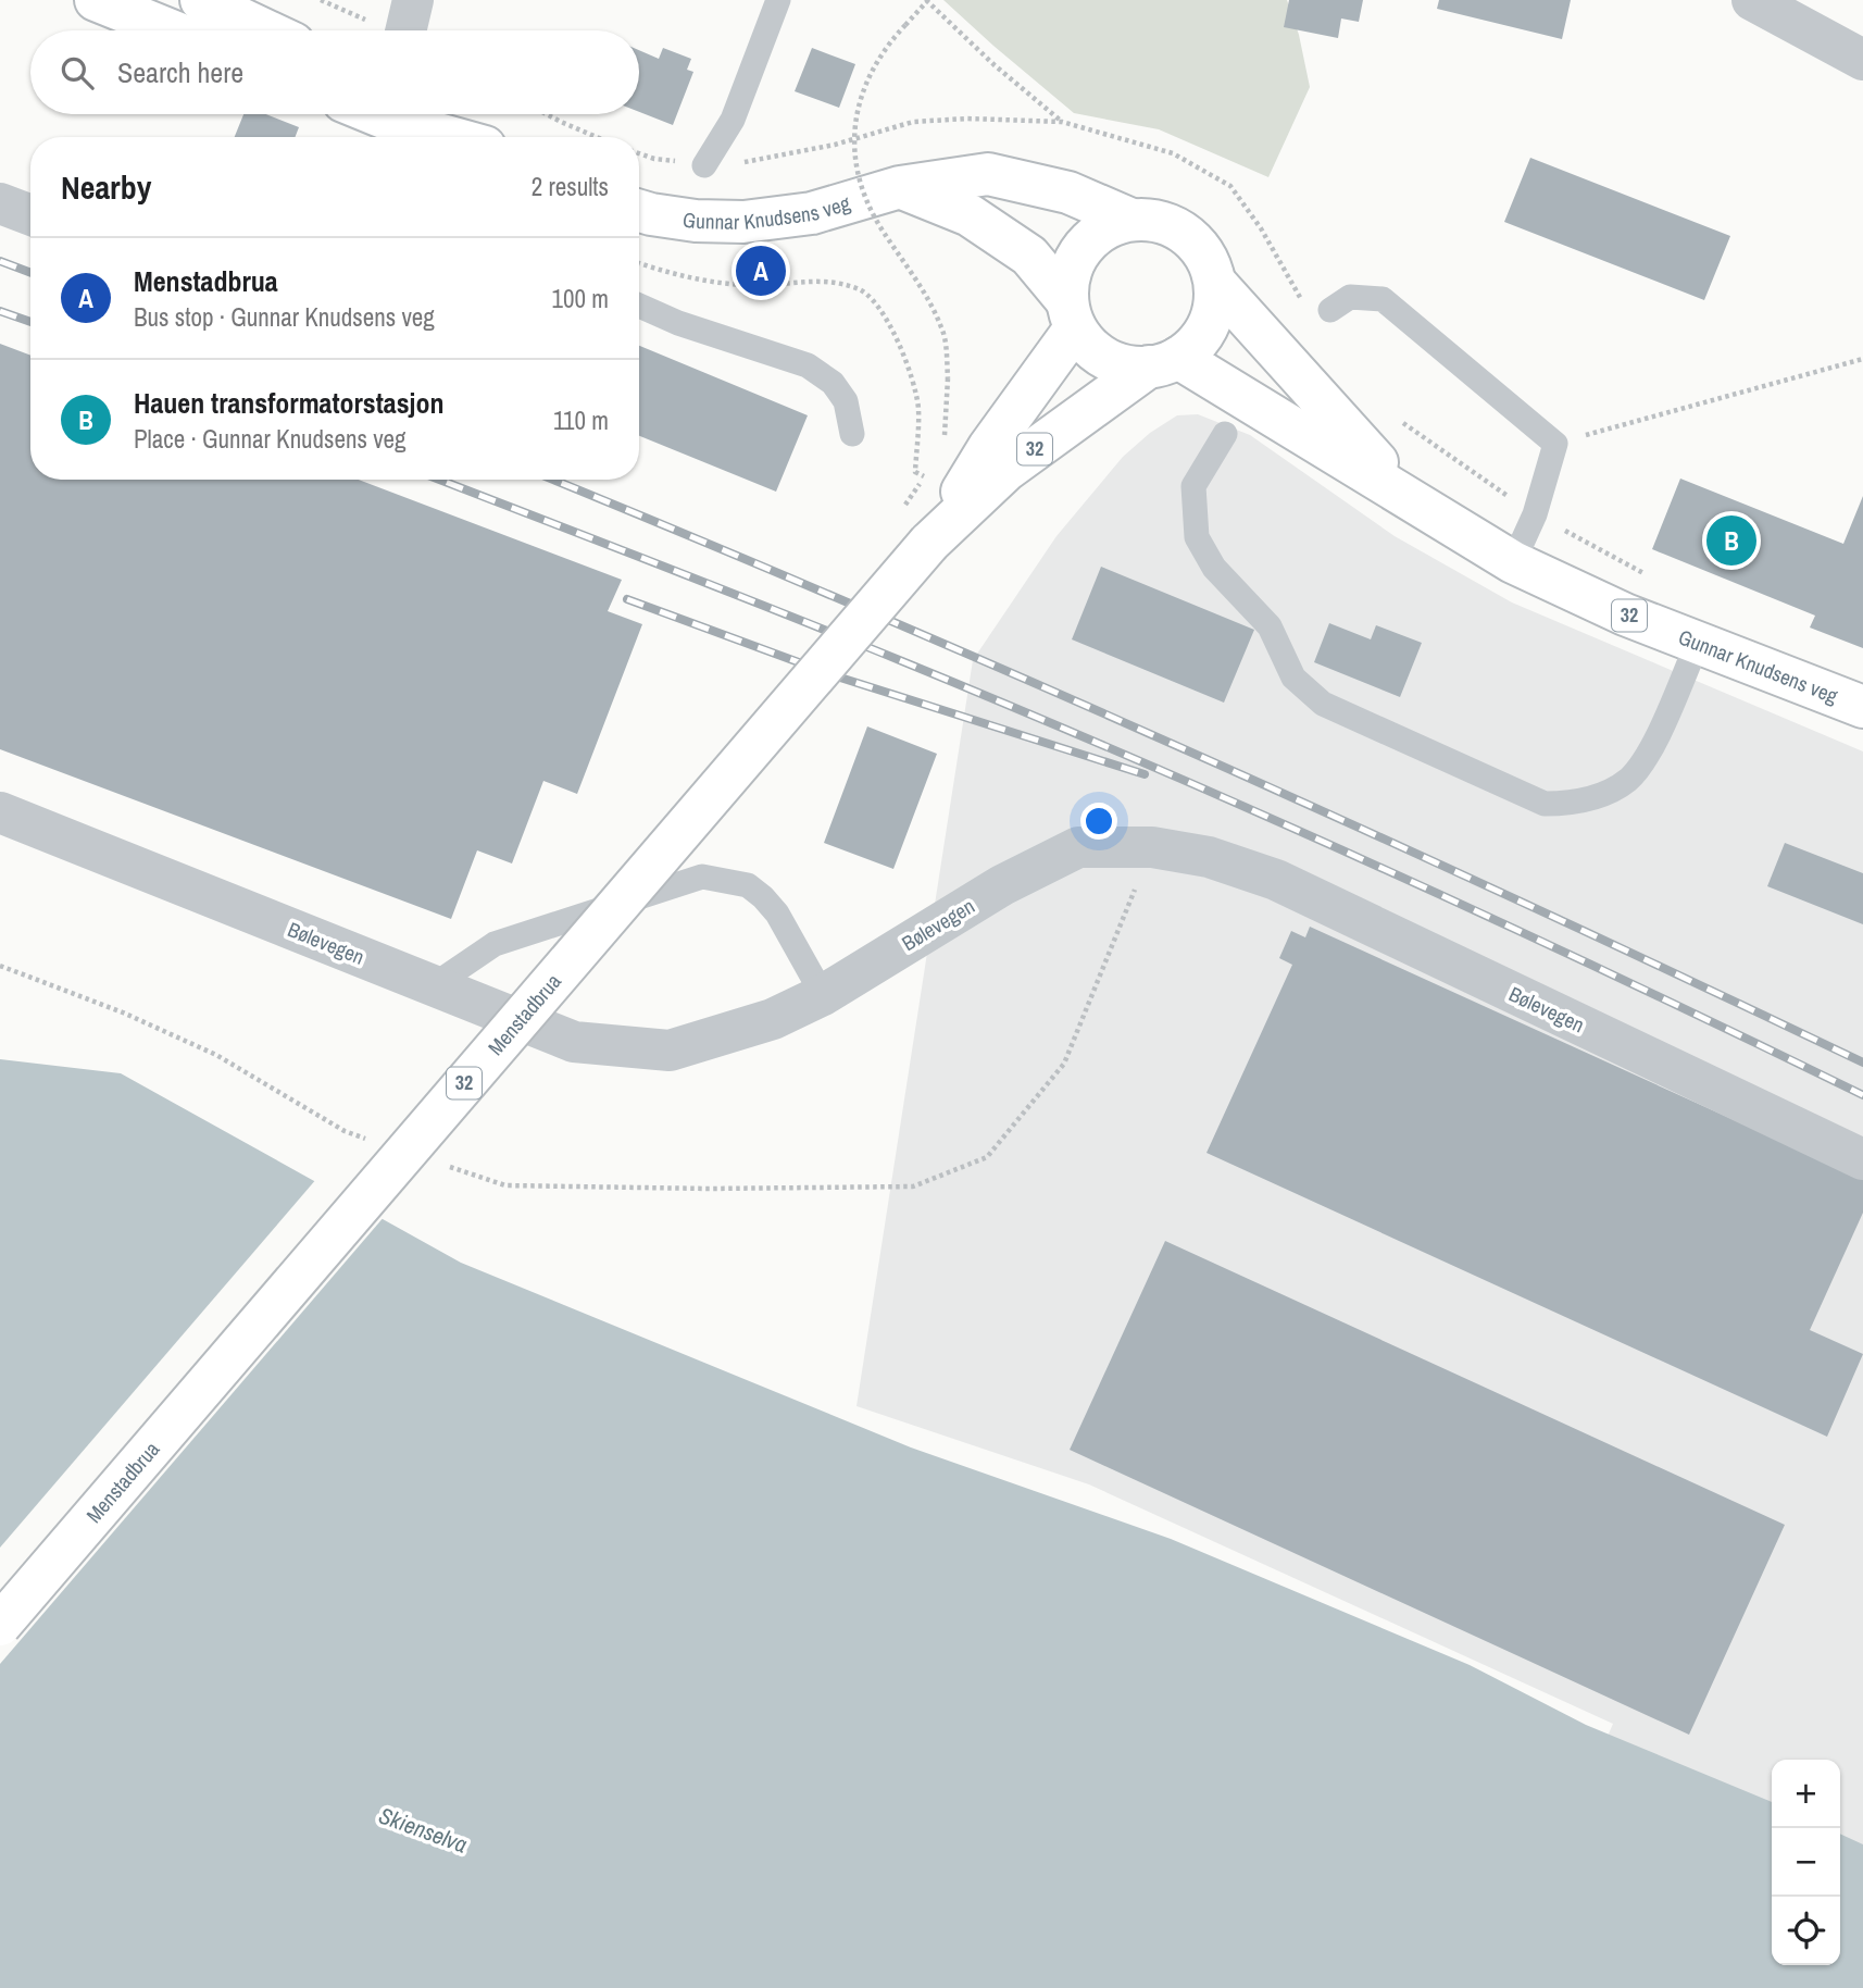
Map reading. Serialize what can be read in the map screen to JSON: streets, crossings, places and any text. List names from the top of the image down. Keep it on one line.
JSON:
{"streets":{"main road":["Gunnar Knudsens veg","32","Menstadbrua"],"street":["Bølevegen"]},"crossings":[["Gunnar Knudsens veg","32"],["Gunnar Knudsens veg","Menstadbrua"],["32","Menstadbrua"]],"water":["Skienselva"],"page":{"search":"Search here","heading":["Nearby","2 results"],"list":[{"mark":"A","name":"Menstadbrua","note":"Bus stop · Gunnar Knudsens veg","value":"100 m"},{"mark":"B","name":"Hauen transformatorstasjon","note":"Place · Gunnar Knudsens veg","value":"110 m"}],"pins":["A","B"],"map_buttons":["+","−"]}}
